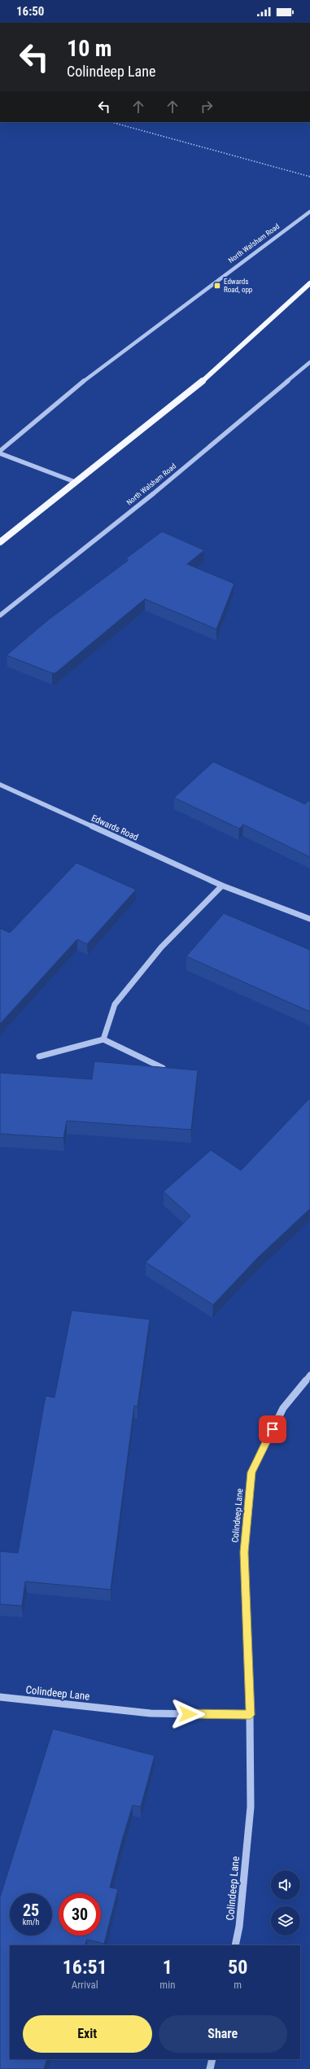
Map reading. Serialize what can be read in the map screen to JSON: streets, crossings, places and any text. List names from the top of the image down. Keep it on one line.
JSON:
{"streets":{"street":["North Walsham Road","Edwards Road","Colindeep Lane"]},"places":{"transit":["Edwards Road, opp"]},"page":{"status":"16:50","turn":["10 m","Colindeep Lane"],"speed":"25 km/h","limit":"30","eta":["16:51","Arrival","1","min","50","m"],"buttons":["Exit","Share"]}}
